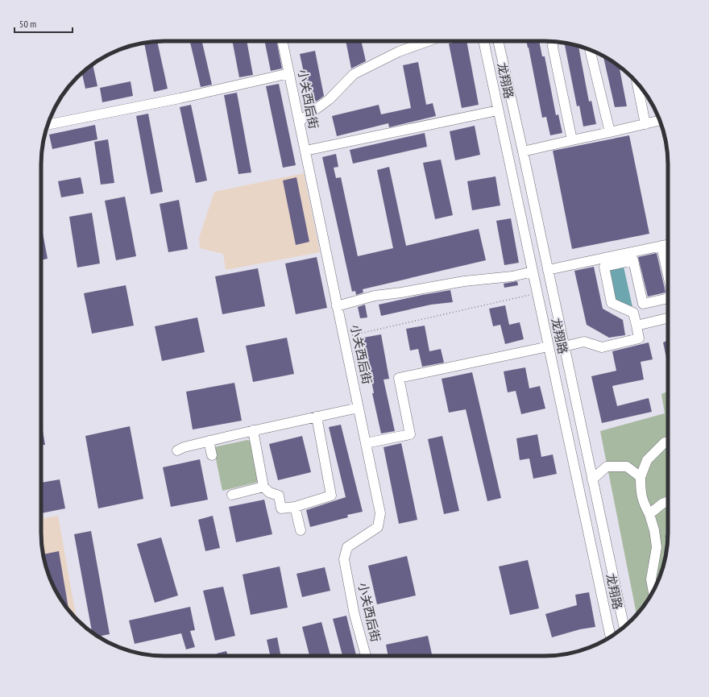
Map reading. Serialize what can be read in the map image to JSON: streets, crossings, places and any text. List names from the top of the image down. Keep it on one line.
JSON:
{"streets":{"street":["龙翔路","小关西后街"]},"scale_bar":"50 m"}
